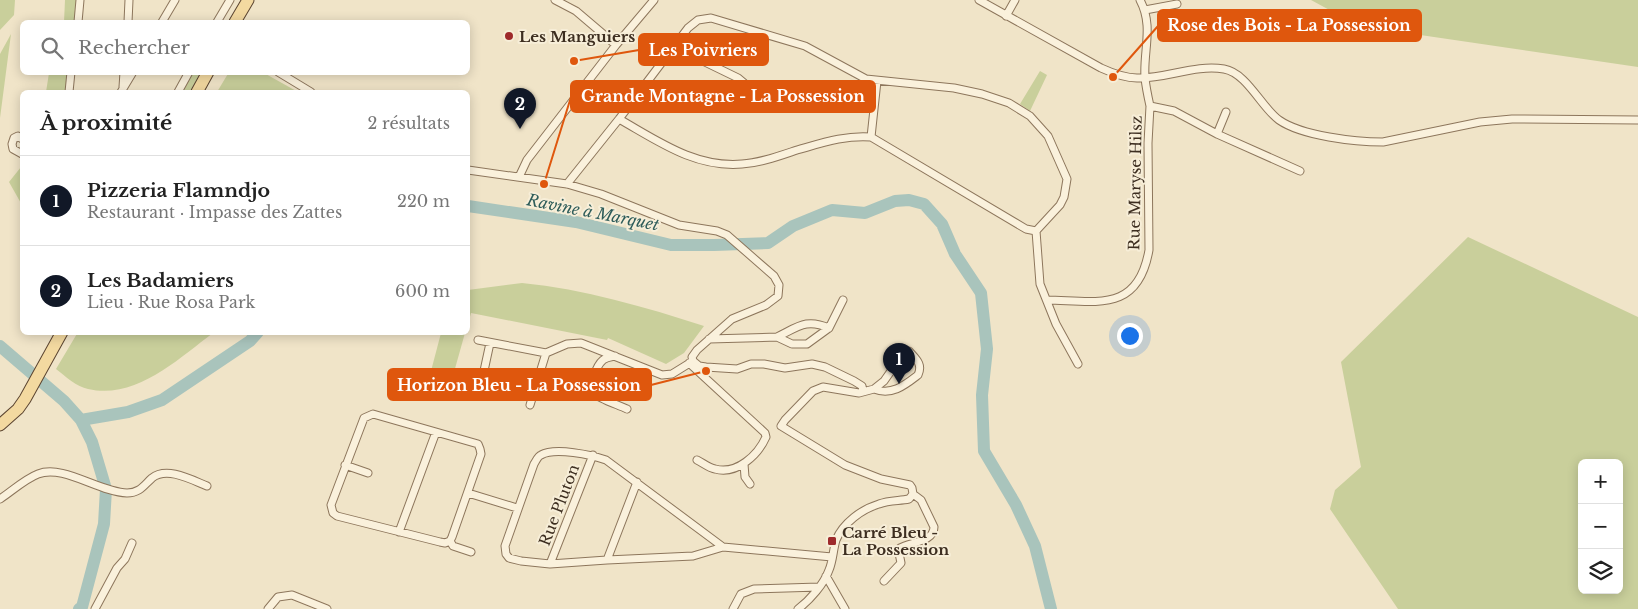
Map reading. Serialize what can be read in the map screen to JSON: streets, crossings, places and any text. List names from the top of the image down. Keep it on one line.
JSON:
{"streets":{"street":["Rue Maryse Hilsz","Rue Pluton"]},"water":["Ravine à Marquet"],"places":{"other":["Les Manguiers","Les Poivriers","Rose des Bois - La Possession","Grande Montagne - La Possession","Horizon Bleu - La Possession"],"transit":["Carré Bleu - La Possession"]},"page":{"search":"Rechercher","pins":["2","1"],"heading":["À proximité","2 résultats"],"list":[{"mark":"1","name":"Pizzeria Flamndjo","note":"Restaurant · Impasse des Zattes","value":"220 m"},{"mark":"2","name":"Les Badamiers","note":"Lieu · Rue Rosa Park","value":"600 m"}],"map_buttons":["+","−"]}}
